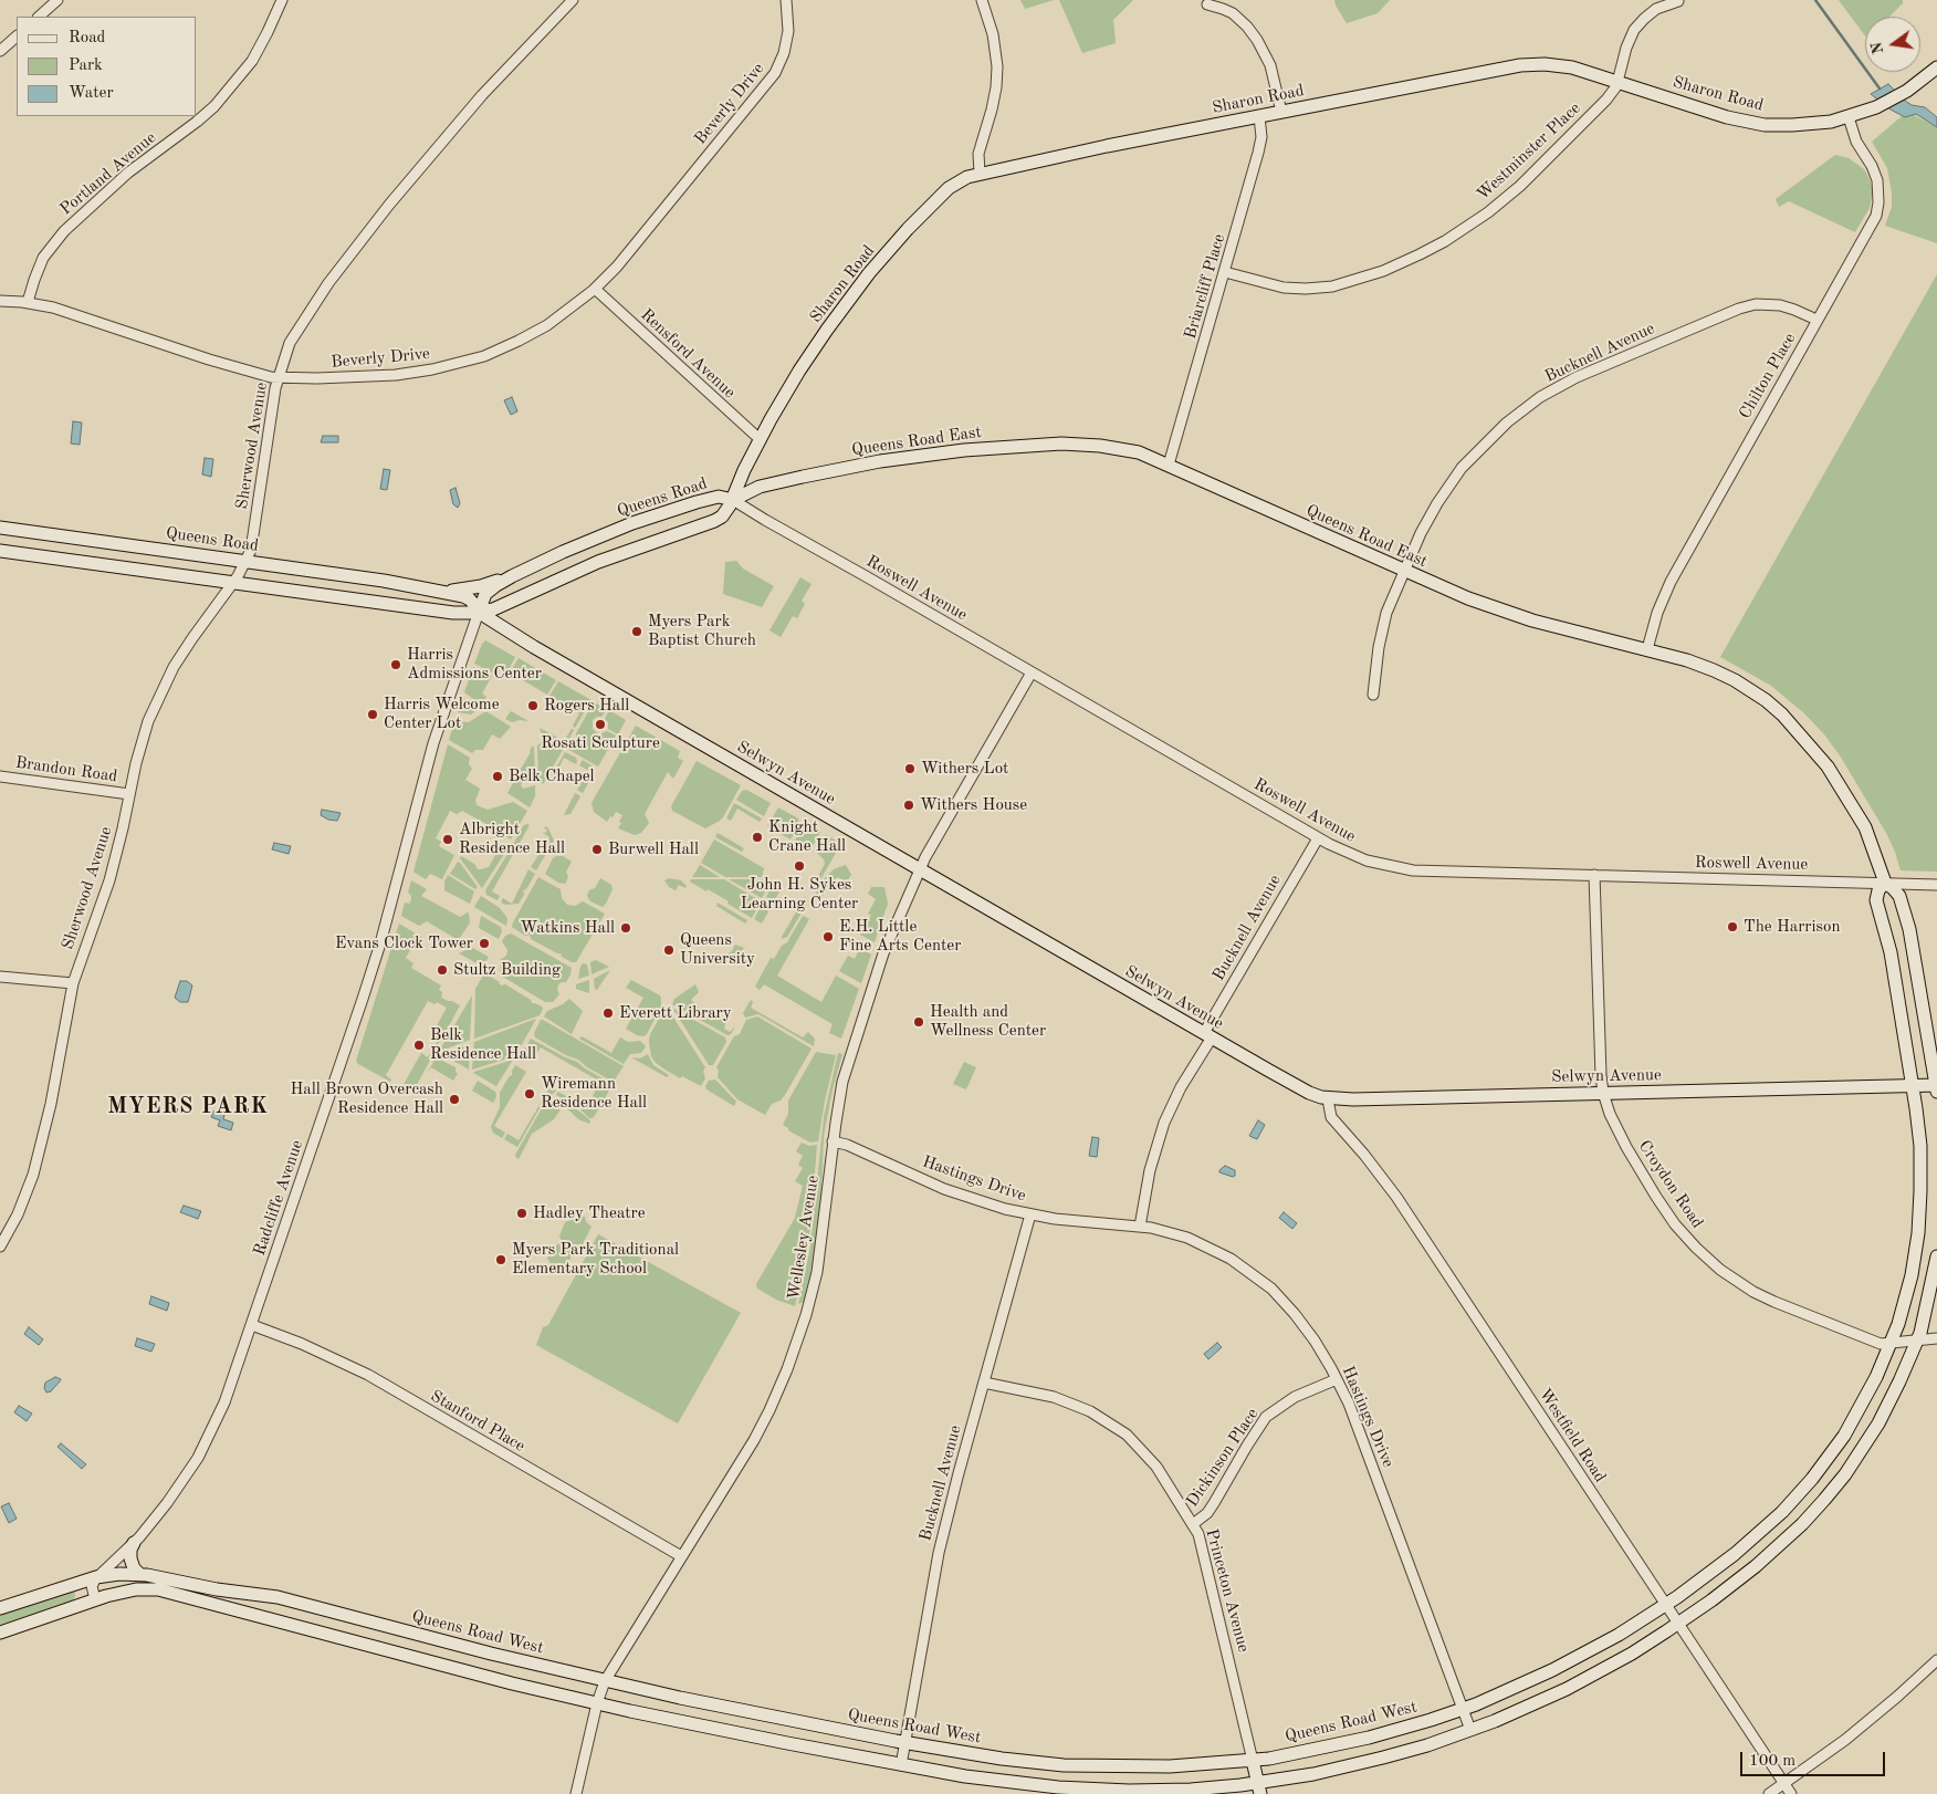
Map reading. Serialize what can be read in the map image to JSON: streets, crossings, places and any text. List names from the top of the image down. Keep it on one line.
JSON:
{"streets":{"street":["Sharon Road","Beverly Drive","Westminster Place","Portland Avenue","Briarcliff Place","Bucknell Avenue","Rensford Avenue","Chilton Place","Queens Road East","Sherwood Avenue","Queens Road","Roswell Avenue","Brandon Road","Selwyn Avenue","Hastings Drive","Croydon Road","Radcliffe Avenue","Wellesley Avenue","Stanford Place","Westfield Road","Dickinson Place","Princeton Avenue","Queens Road West"]},"crossings":[["Sharon Road","Westminster Place"],["Sharon Road","Briarcliff Place"],["Sharon Road","Rensford Avenue"],["Sharon Road","Chilton Place"],["Sharon Road","Queens Road East"],["Sharon Road","Queens Road"],["Sharon Road","Roswell Avenue"],["Beverly Drive","Portland Avenue"],["Beverly Drive","Rensford Avenue"],["Beverly Drive","Sherwood Avenue"],["Westminster Place","Briarcliff Place"],["Briarcliff Place","Queens Road East"],["Bucknell Avenue","Chilton Place"],["Bucknell Avenue","Queens Road East"],["Bucknell Avenue","Roswell Avenue"],["Bucknell Avenue","Selwyn Avenue"],["Bucknell Avenue","Hastings Drive"],["Bucknell Avenue","Princeton Avenue"],["Bucknell Avenue","Queens Road West"],["Chilton Place","Queens Road East"],["Queens Road East","Queens Road"],["Queens Road East","Roswell Avenue"],["Queens Road East","Queens Road West"],["Sherwood Avenue","Queens Road"],["Sherwood Avenue","Brandon Road"],["Queens Road","Roswell Avenue"],["Queens Road","Selwyn Avenue"],["Queens Road","Radcliffe Avenue"],["Roswell Avenue","Croydon Road"],["Roswell Avenue","Wellesley Avenue"],["Roswell Avenue","Queens Road West"],["Selwyn Avenue","Croydon Road"],["Selwyn Avenue","Radcliffe Avenue"],["Selwyn Avenue","Wellesley Avenue"],["Selwyn Avenue","Westfield Road"],["Selwyn Avenue","Queens Road West"],["Hastings Drive","Wellesley Avenue"],["Hastings Drive","Dickinson Place"],["Hastings Drive","Queens Road West"],["Croydon Road","Queens Road West"],["Radcliffe Avenue","Stanford Place"],["Radcliffe Avenue","Queens Road West"],["Wellesley Avenue","Stanford Place"],["Wellesley Avenue","Queens Road West"],["Westfield Road","Queens Road West"],["Dickinson Place","Princeton Avenue"],["Princeton Avenue","Queens Road West"]],"districts":["MYERS PARK"],"places":["Myers Park Baptist Church","Harris Admissions Center","Rogers Hall","Harris Welcome Center Lot","Rosati Sculpture","Withers Lot","Belk Chapel","Withers House","Knight Crane Hall","Albright Residence Hall","Burwell Hall","John H. Sykes Learning Center","The Harrison","Watkins Hall","E.H. Little Fine Arts Center","Evans Clock Tower","Queens University","Stultz Building","Everett Library","Health and Wellness Center","Belk Residence Hall","Wiremann Residence Hall","Hall Brown Overcash Residence Hall","Hadley Theatre","Myers Park Traditional Elementary School"],"legend":["Road","Park","Water"],"scale_bar":"100 m","north":"left"}
